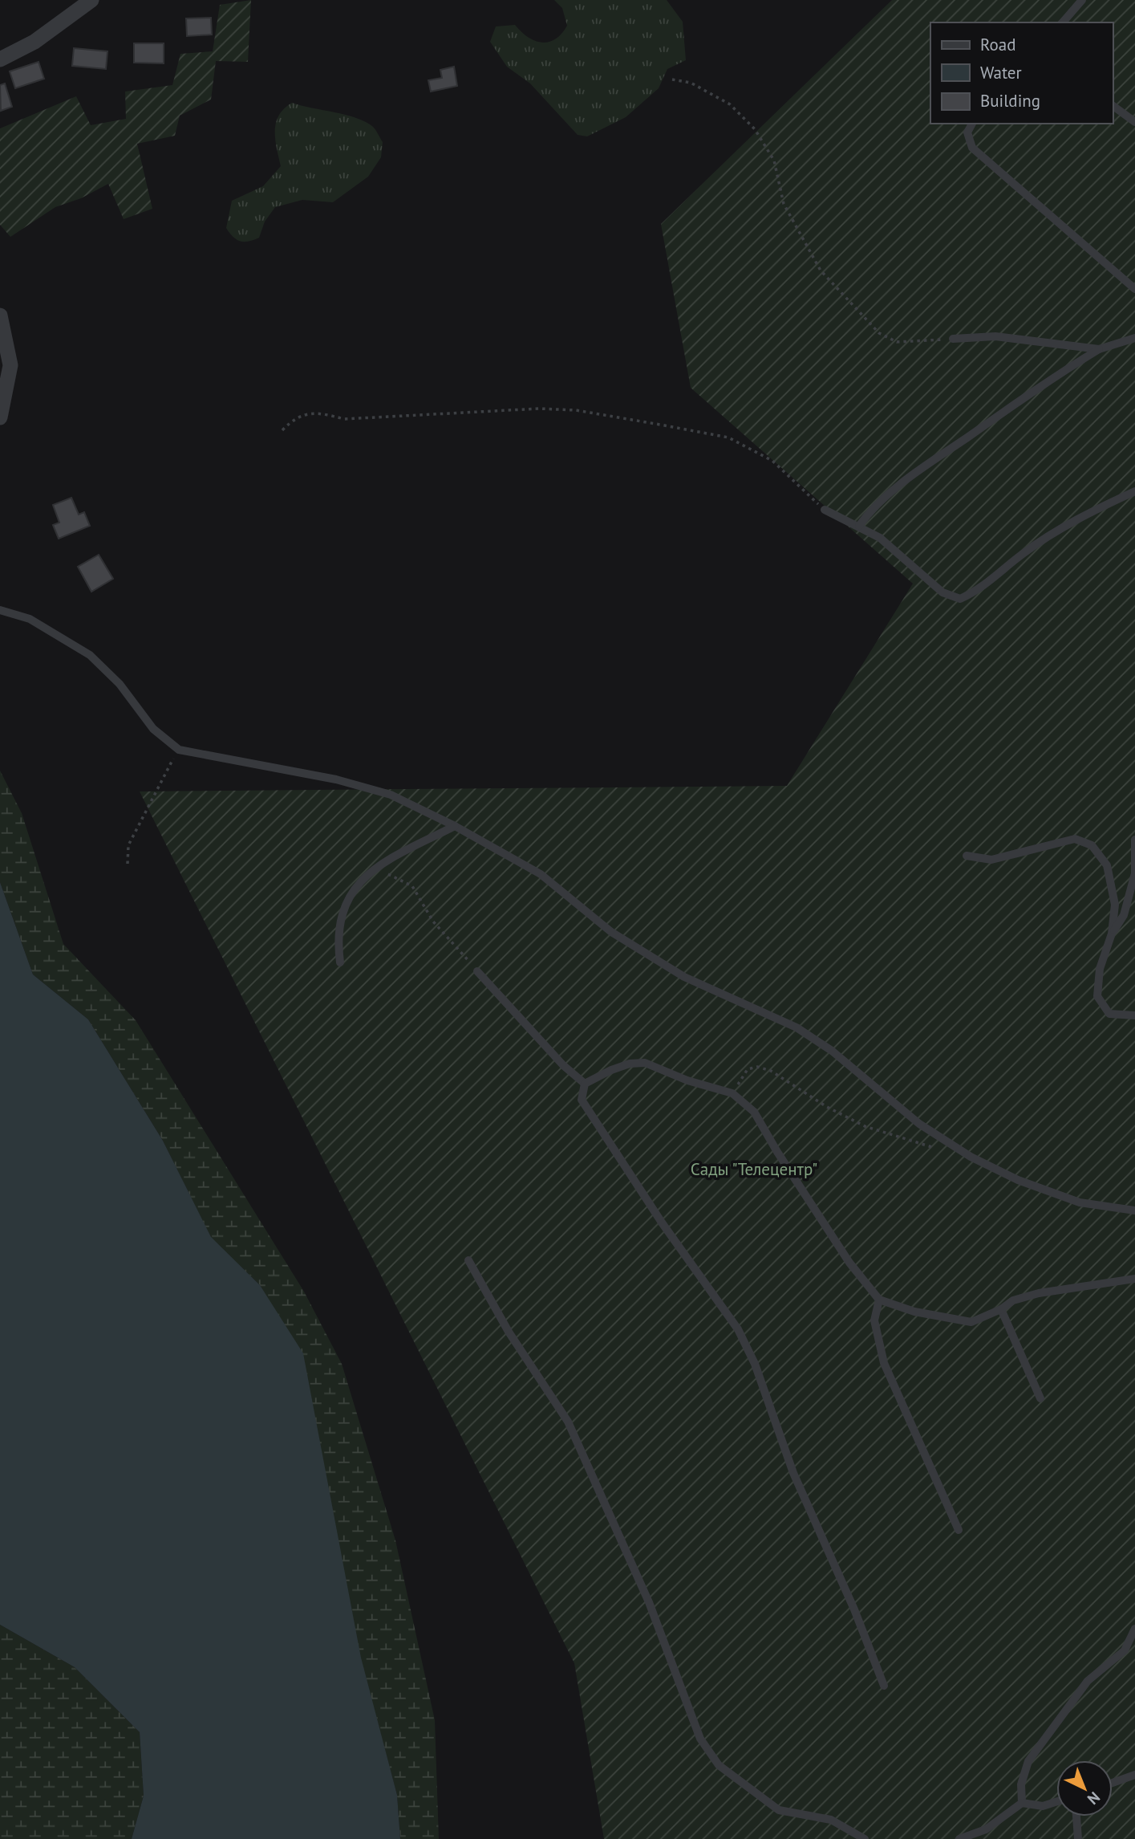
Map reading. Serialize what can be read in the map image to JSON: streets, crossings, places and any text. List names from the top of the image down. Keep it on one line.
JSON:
{"parks":["Сады \"Телецентр\""],"legend":["Road","Water","Building"],"north":"bottom right"}
